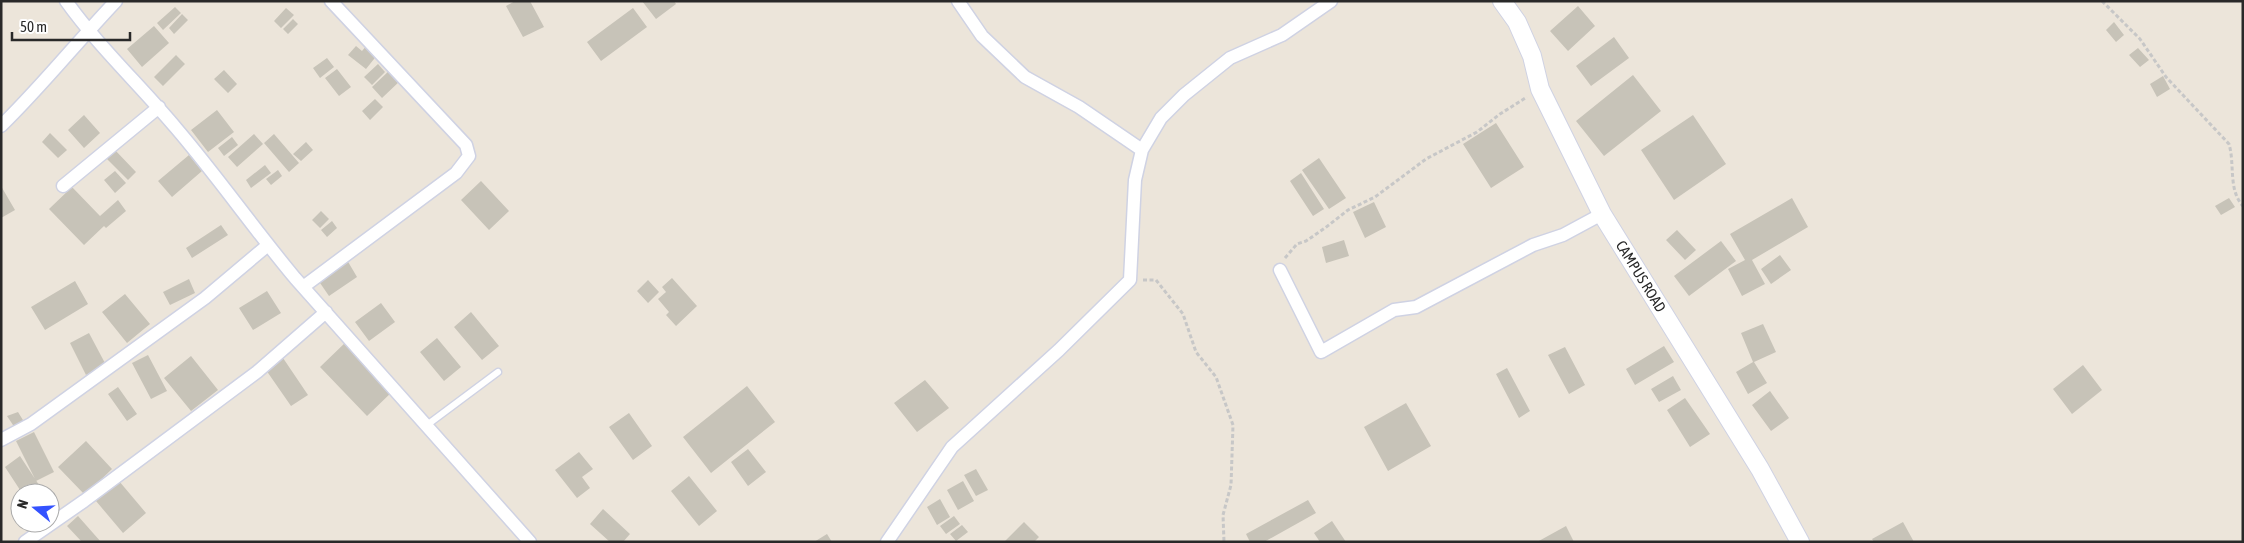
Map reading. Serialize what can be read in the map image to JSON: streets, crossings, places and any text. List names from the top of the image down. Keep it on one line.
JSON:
{"streets":{"street":["CAMPUS ROAD"]},"scale_bar":"50 m","north":"left"}
